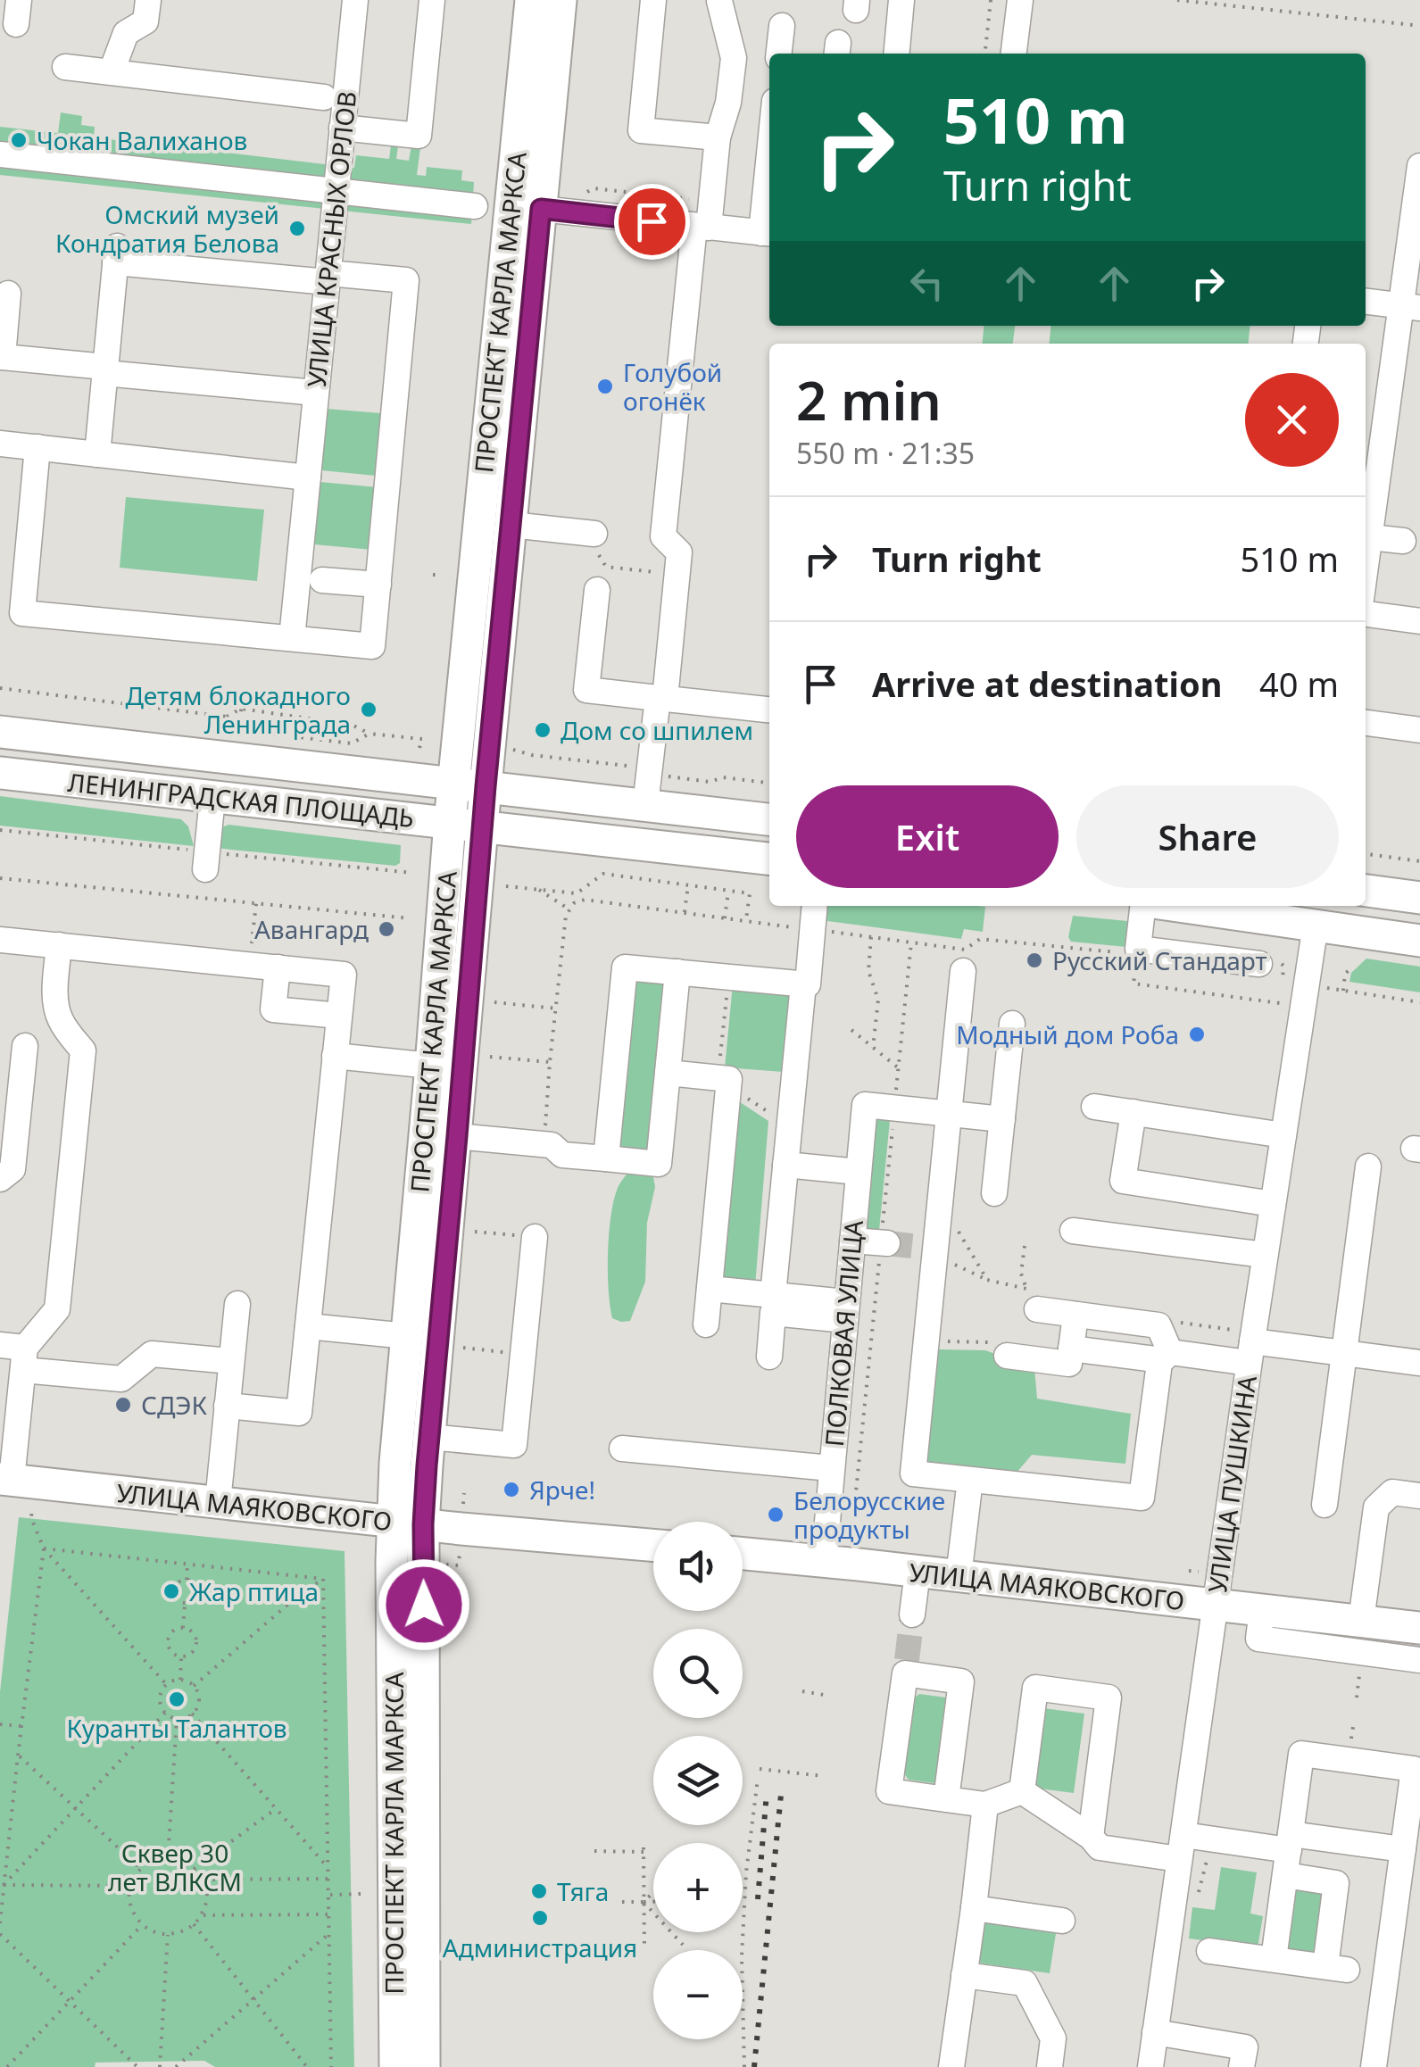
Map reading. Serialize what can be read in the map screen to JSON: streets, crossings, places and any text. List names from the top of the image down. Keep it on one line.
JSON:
{"streets":{"main road":["ПРОСПЕКТ КАРЛА МАРКСА","ЛЕНИНГРАДСКАЯ ПЛОЩАДЬ","УЛИЦА МАЯКОВСКОГО"],"street":["УЛИЦА КРАСНЫХ ОРЛОВ","ПОЛКОВАЯ УЛИЦА","УЛИЦА ПУШКИНА"]},"crossings":[["ПРОСПЕКТ КАРЛА МАРКСА","ЛЕНИНГРАДСКАЯ ПЛОЩАДЬ"],["ПРОСПЕКТ КАРЛА МАРКСА","УЛИЦА МАЯКОВСКОГО"],["ПОЛКОВАЯ УЛИЦА","УЛИЦА МАЯКОВСКОГО"],["УЛИЦА ПУШКИНА","УЛИЦА МАЯКОВСКОГО"]],"parks":["Сквер 30 лет ВЛКСМ"],"places":["Чокан Валиханов","Омский музей Кондратия Белова","Голубой огонёк","Детям блокадного Ленинграда","Дом со шпилем","Авангард","Русский Стандарт","Модный дом Роба","СДЭК","Ярче!","Белорусские продукты","Жар птица","Куранты Талантов","Тяга","Администрация"],"page":{"turn":["510 m","Turn right"],"heading":["2 min","550 m · 21:35"],"list":[{"name":"Turn right","value":"510 m"},{"name":"Arrive at destination","value":"40 m"}],"buttons":["Exit","Share"],"map_buttons":["+","−"]}}
